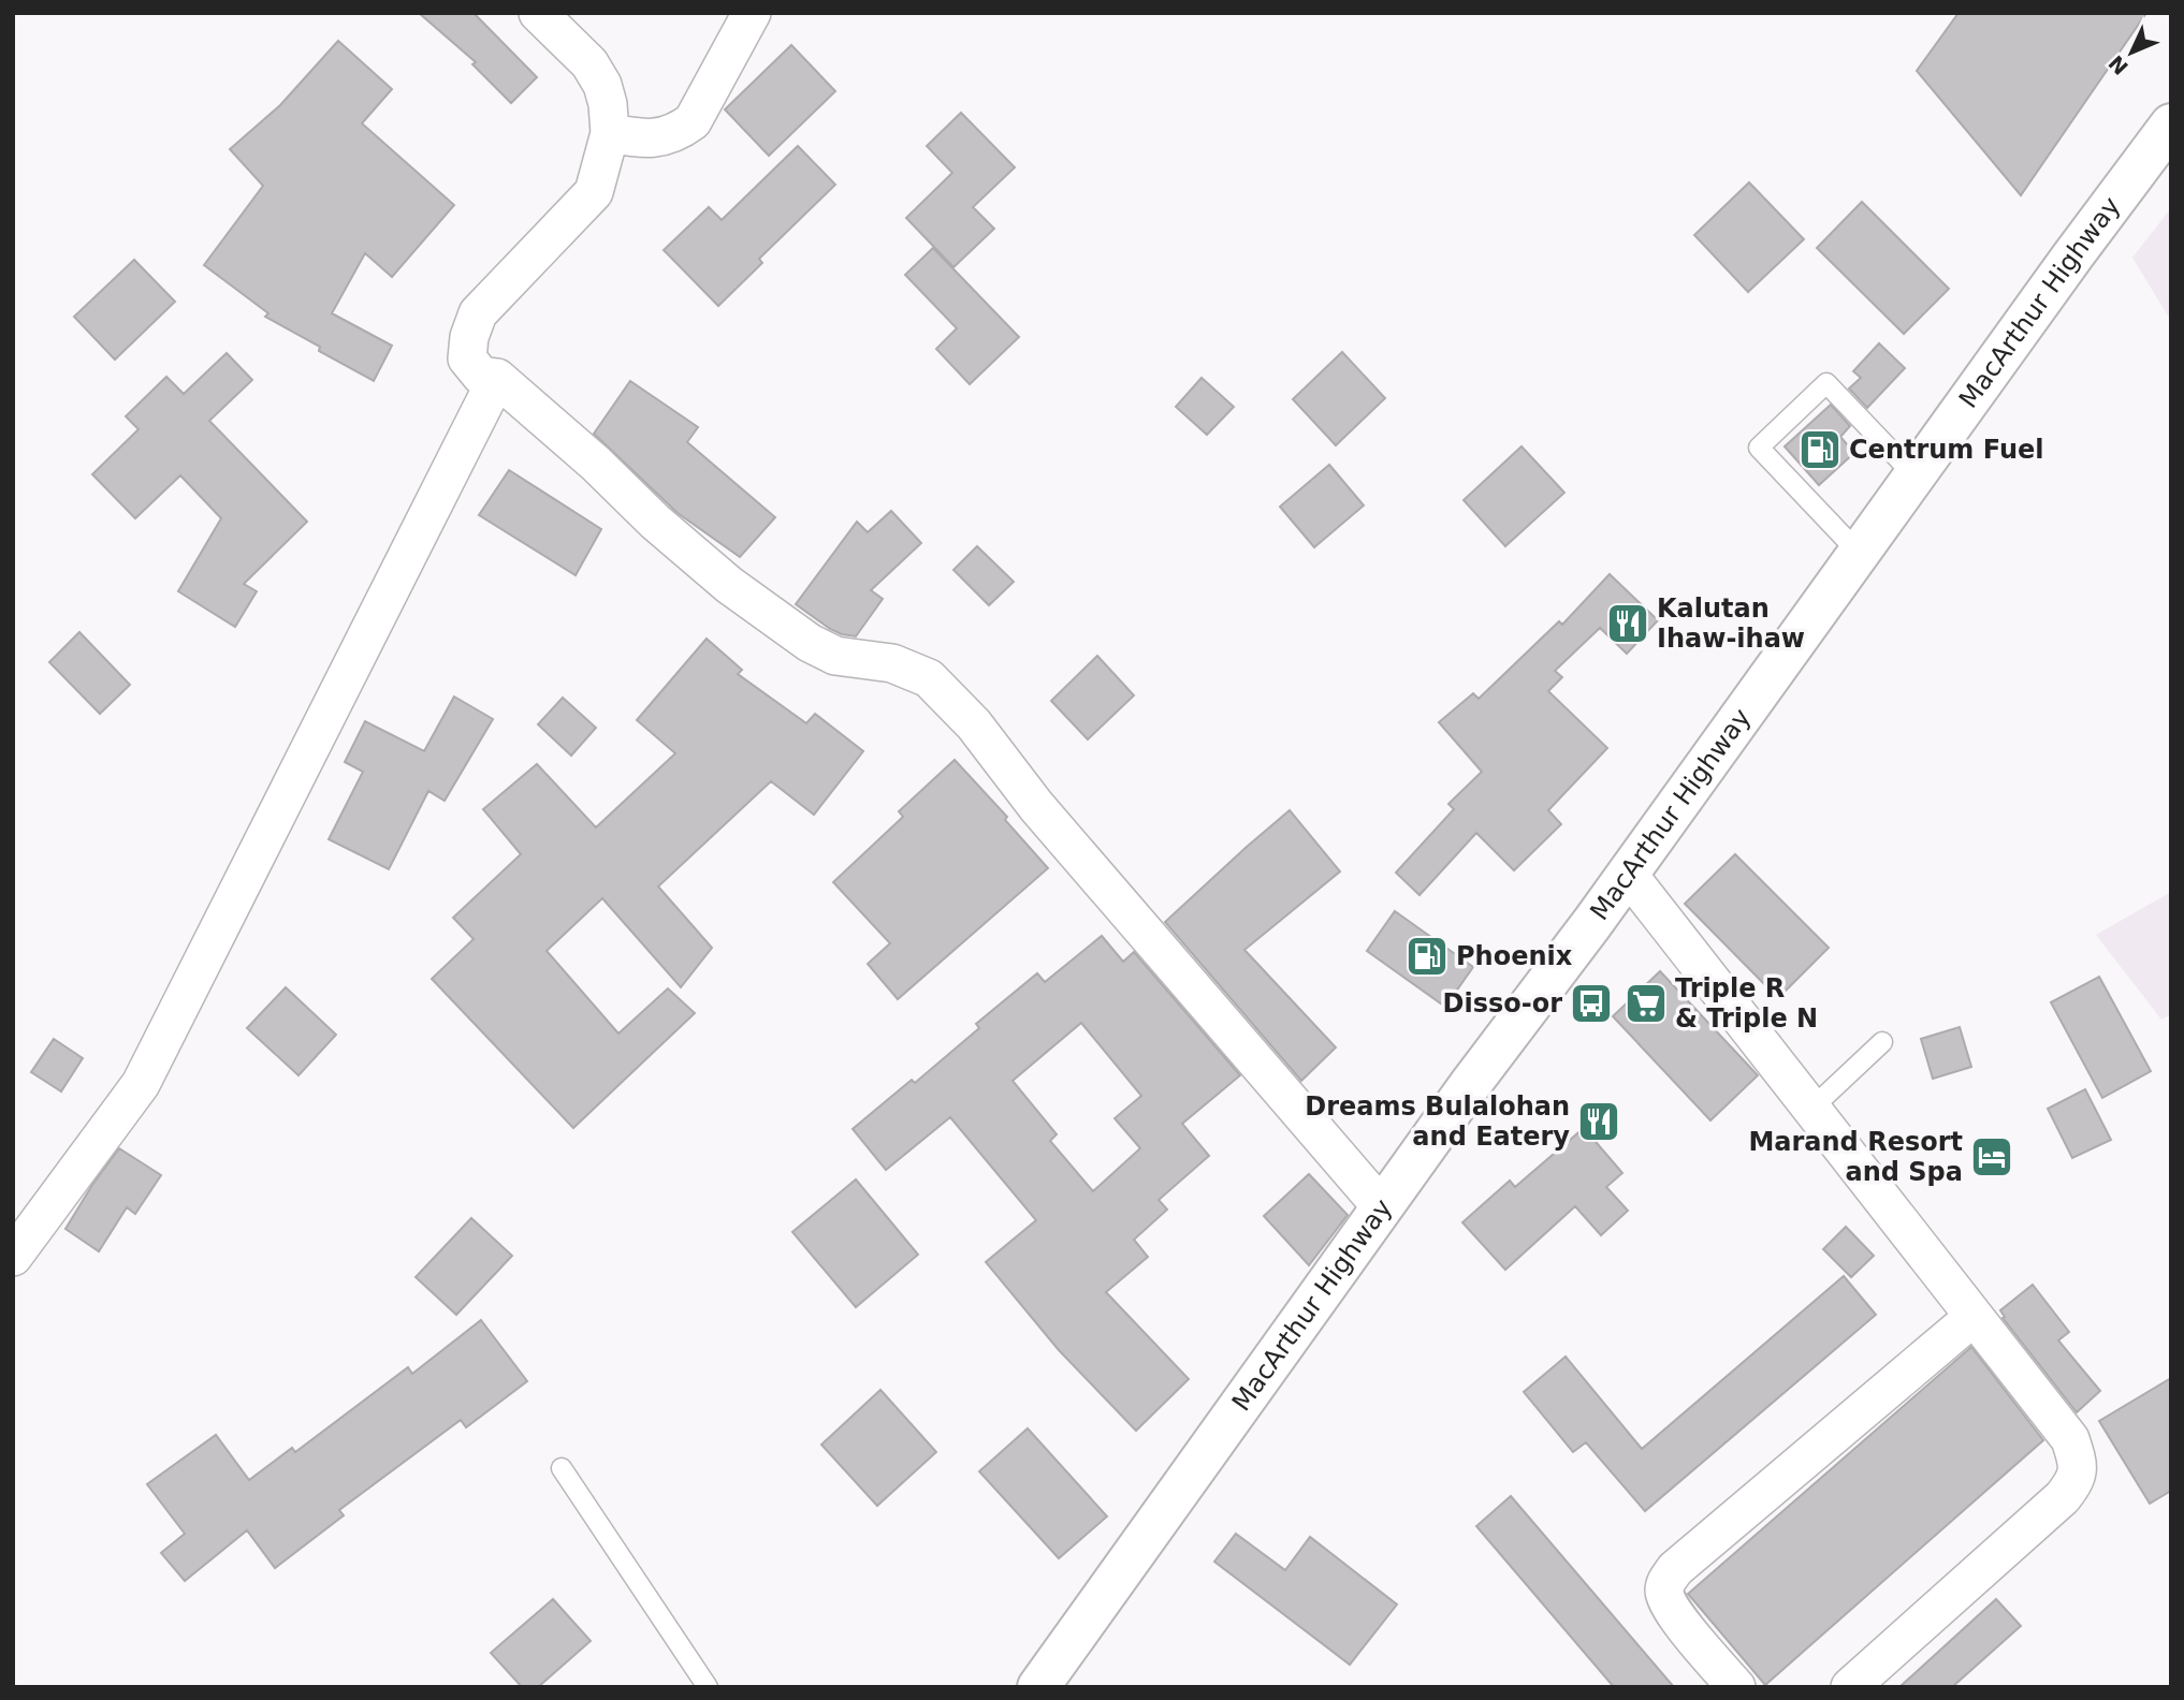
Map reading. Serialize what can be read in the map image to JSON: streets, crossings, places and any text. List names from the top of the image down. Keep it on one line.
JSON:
{"streets":{"highway":["MacArthur Highway"]},"places":{"fuel station":["Centrum Fuel","Phoenix"],"restaurant":["Kalutan Ihaw-ihaw","Dreams Bulalohan and Eatery"],"bus stop":["Disso-or"],"supermarket":["Triple R & Triple N"],"hotel":["Marand Resort and Spa"]},"north":"bottom left"}
